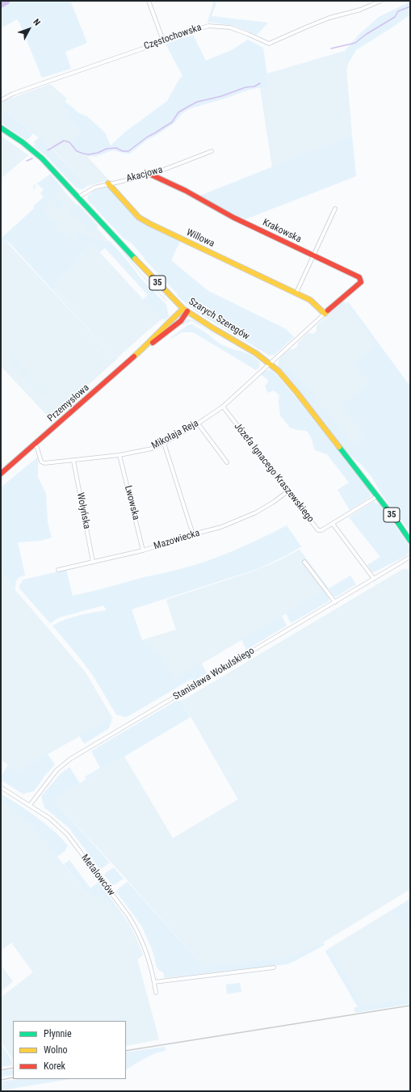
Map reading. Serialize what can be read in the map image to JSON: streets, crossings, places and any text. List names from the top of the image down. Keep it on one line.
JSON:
{"streets":{"main road":["Krakowska","Willowa","35","Szarych Szeregów","Przemysłowa"],"street":["Częstochowska","Akacjowa","Mikołaja Reja","Józefa Ignacego Kraszewskiego","Lwowska","Wołyńska","Mazowiecka","Stanisława Wokulskiego","Metalowców"]},"crossings":[["Akacjowa","Krakowska"],["Akacjowa","Willowa"],["Akacjowa","Szarych Szeregów"],["Krakowska","Willowa"],["Krakowska","Szarych Szeregów"],["Krakowska","Mikołaja Reja"],["Szarych Szeregów","Przemysłowa"],["Szarych Szeregów","Mikołaja Reja"],["Szarych Szeregów","Józefa Ignacego Kraszewskiego"],["Przemysłowa","Mikołaja Reja"],["Mikołaja Reja","Józefa Ignacego Kraszewskiego"],["Mikołaja Reja","Lwowska"],["Mikołaja Reja","Wołyńska"],["Józefa Ignacego Kraszewskiego","Mazowiecka"],["Lwowska","Mazowiecka"],["Wołyńska","Mazowiecka"],["Stanisława Wokulskiego","Metalowców"]],"legend":["Płynnie","Wolno","Korek"],"north":"top right"}
